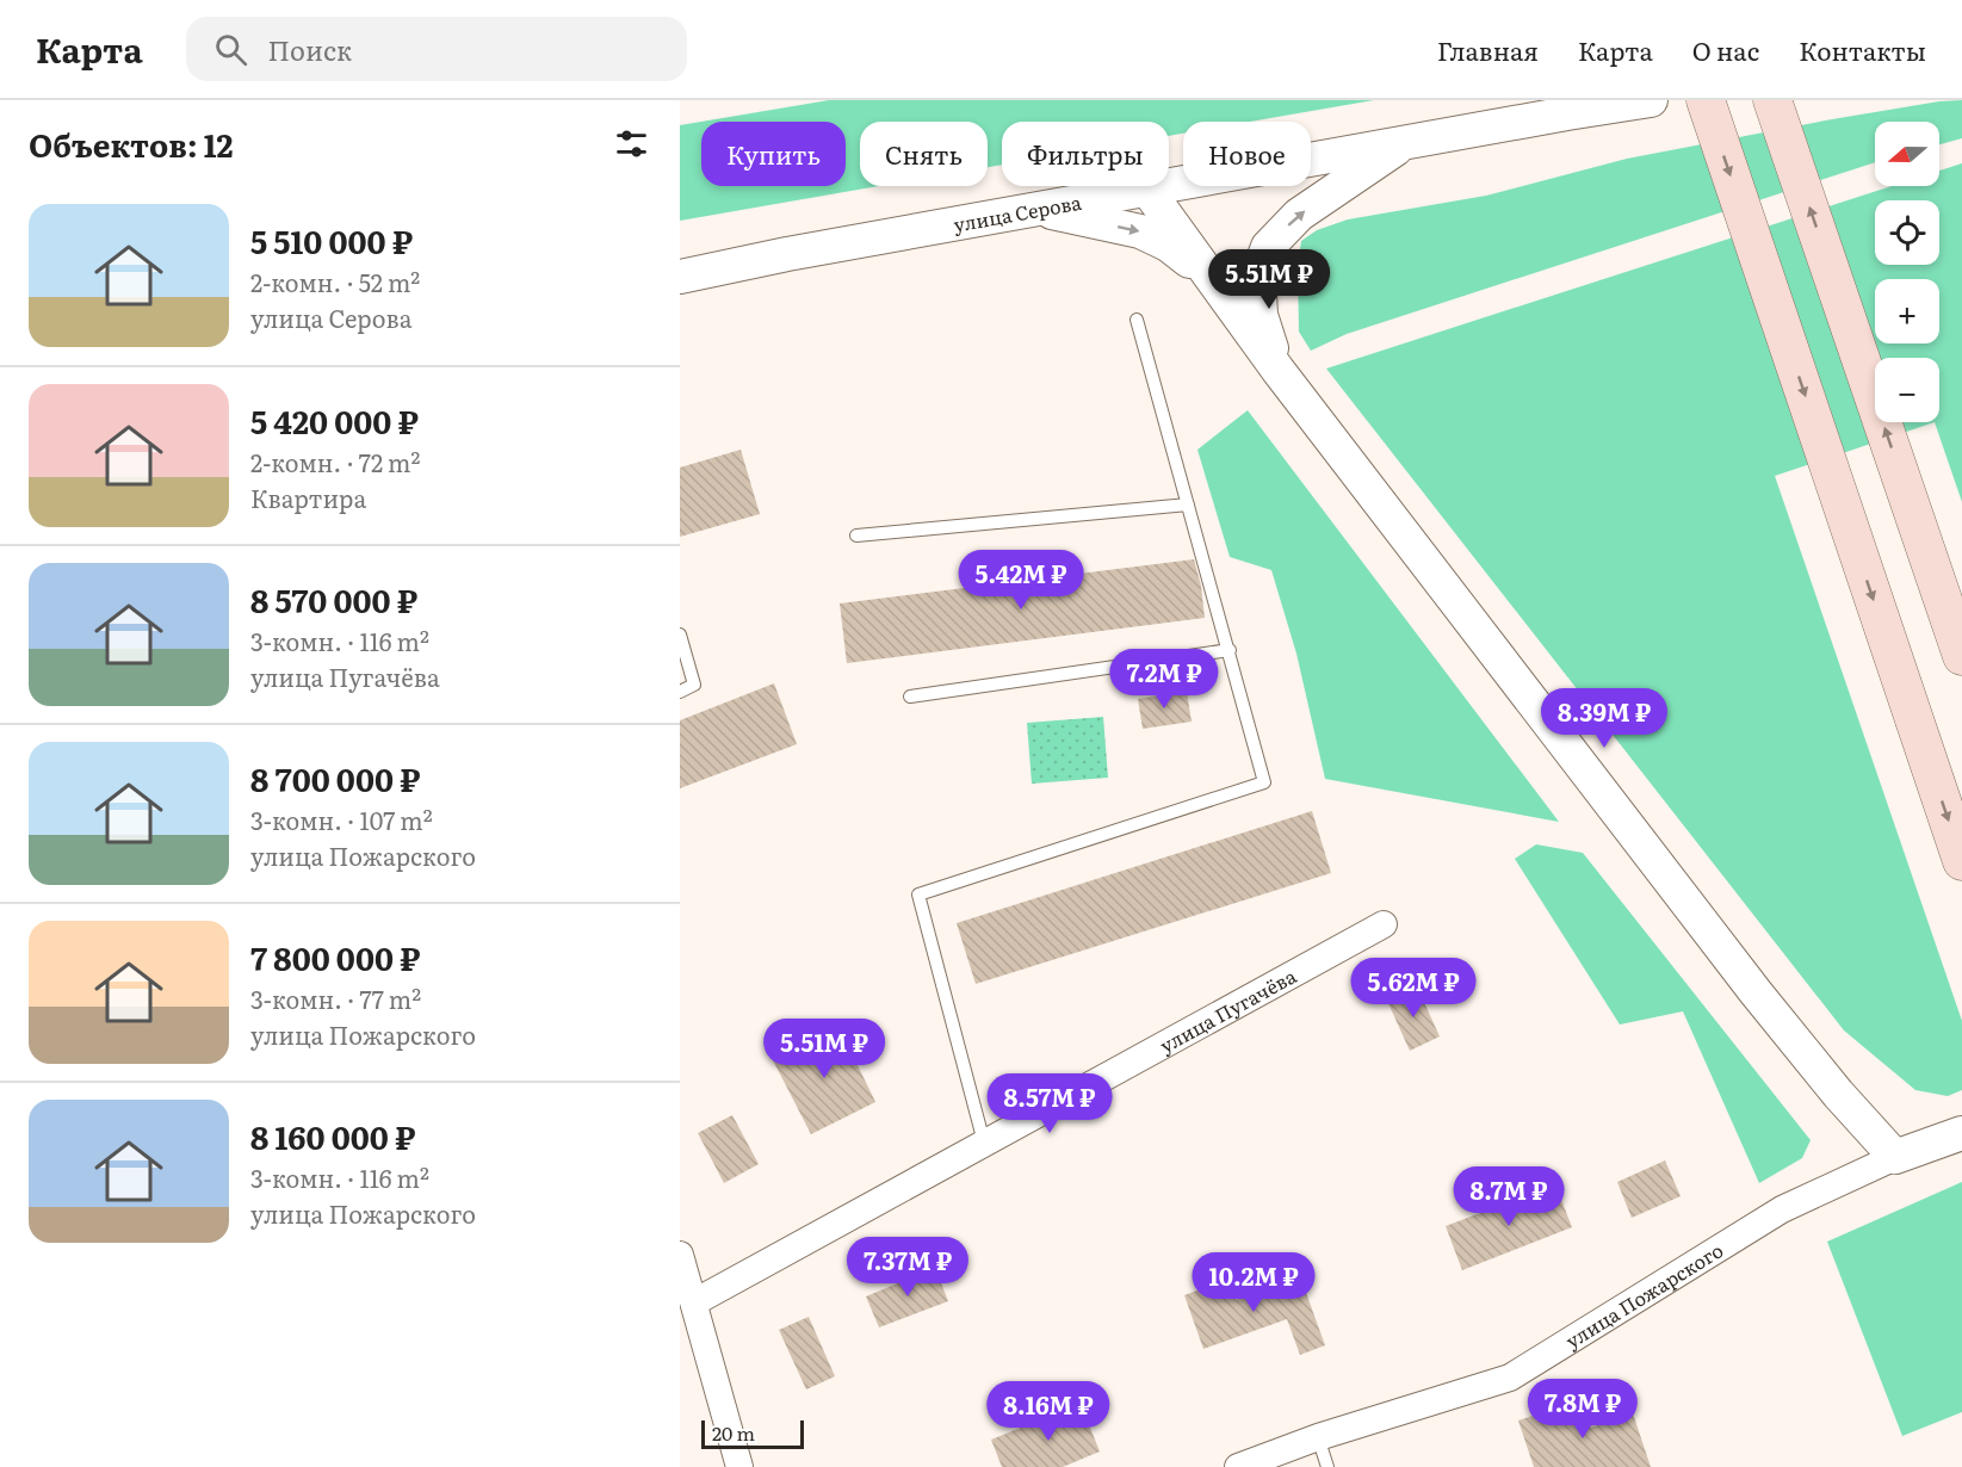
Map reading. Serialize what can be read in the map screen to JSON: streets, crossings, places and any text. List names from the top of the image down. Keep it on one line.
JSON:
{"streets":{"street":["улица Серова","улица Пугачёва","улица Пожарского"]},"scale_bar":"20 m","north":"left","page":{"header":"Карта","search":"Поиск","nav":["Главная","Карта","О нас","Контакты"],"heading":"Объектов: 12","map_buttons":["+","−"],"chip":["Купить","Снять","Фильтры","Новое"],"list":[{"name":"5 510 000 ₽","note":"2-комн. · 52 m² · улица Серова"},{"name":"5 420 000 ₽","note":"2-комн. · 72 m² · Квартира"},{"name":"8 570 000 ₽","note":"3-комн. · 116 m² · улица Пугачёва"},{"name":"8 700 000 ₽","note":"3-комн. · 107 m² · улица Пожарского"},{"name":"7 800 000 ₽","note":"3-комн. · 77 m² · улица Пожарского"},{"name":"8 160 000 ₽","note":"3-комн. · 116 m² · улица Пожарского"}],"price":["5.51M ₽","5.42M ₽","7.2M ₽","8.39M ₽","5.62M ₽","5.51M ₽","8.57M ₽","8.7M ₽","7.37M ₽","10.2M ₽","7.8M ₽","8.16M ₽"],"scale":"20 m"}}
